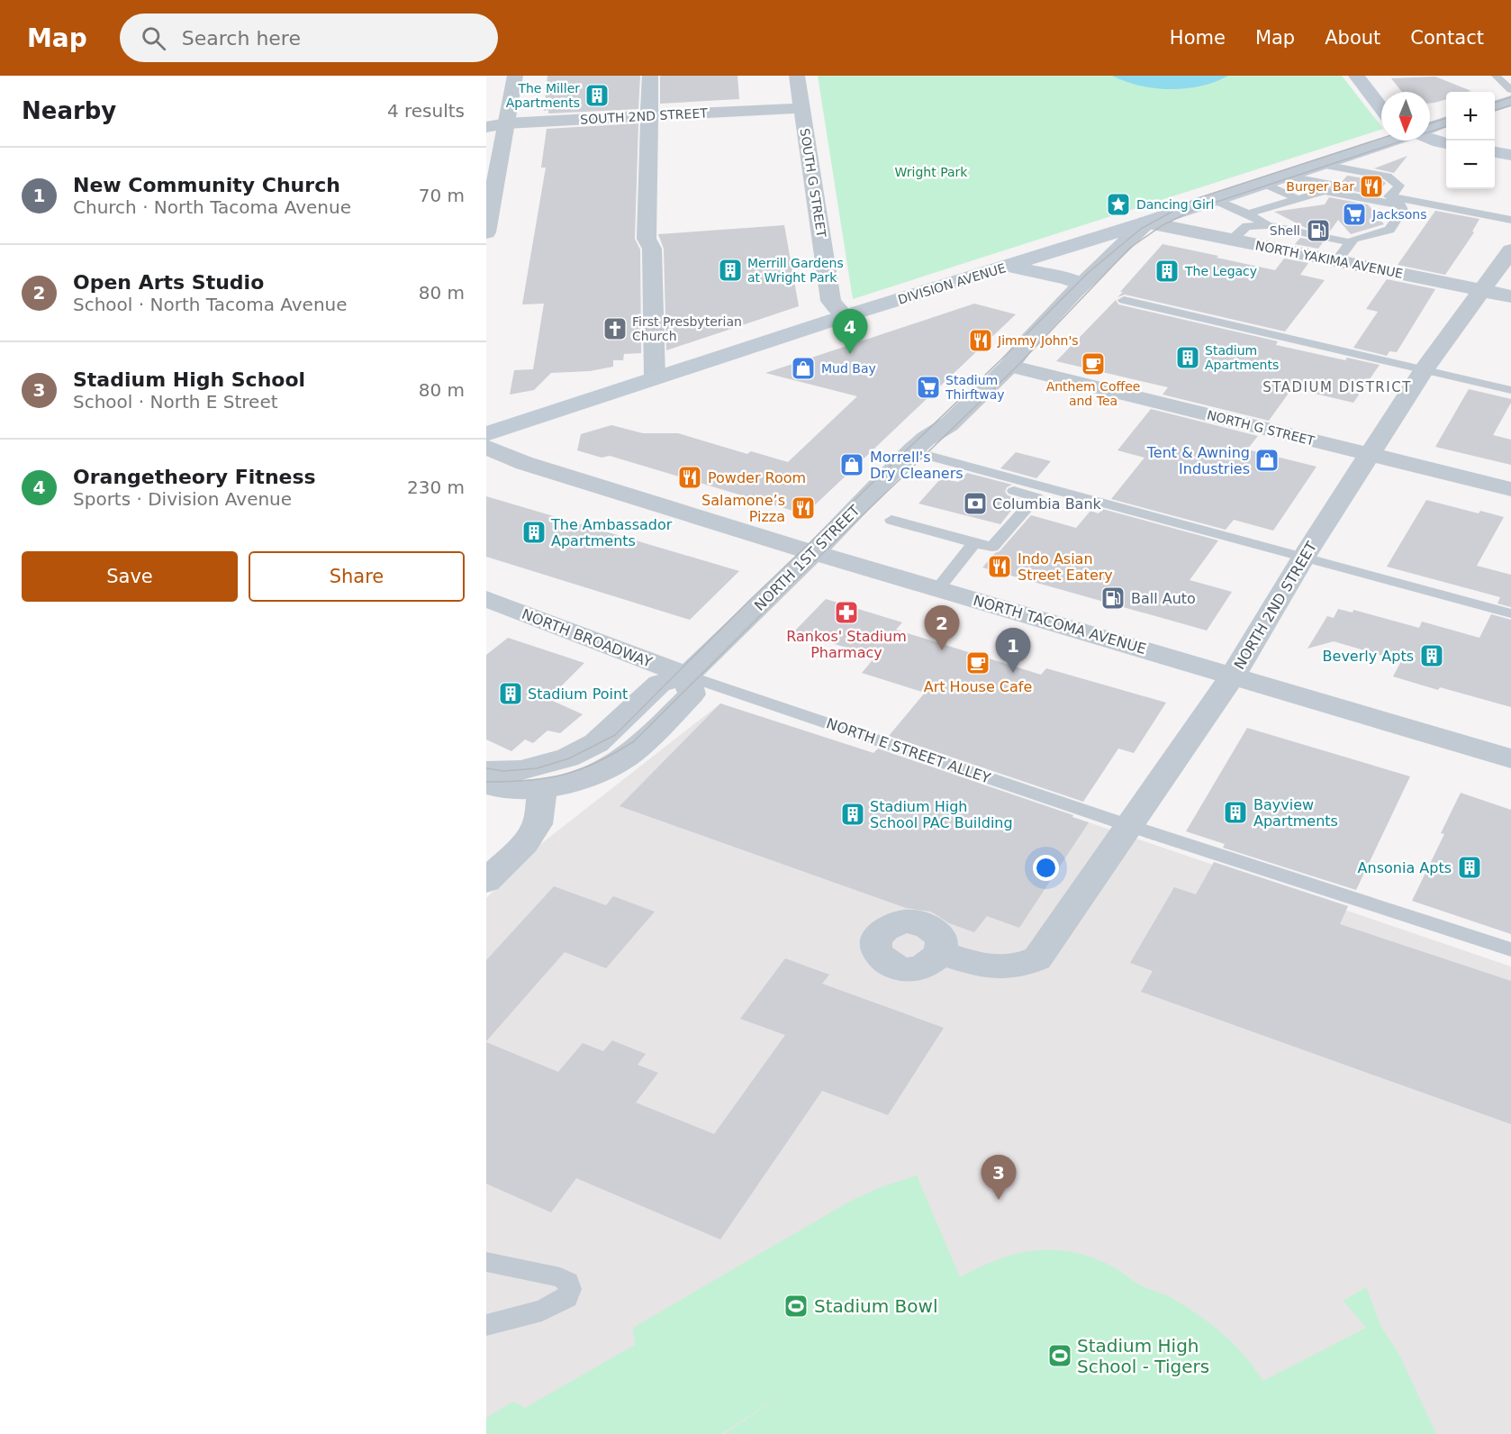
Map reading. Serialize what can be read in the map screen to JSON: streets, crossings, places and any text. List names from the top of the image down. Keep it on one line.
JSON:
{"streets":{"main road":["DIVISION AVENUE"],"street":["SOUTH 2ND STREET","SOUTH G STREET","NORTH YAKIMA AVENUE","NORTH G STREET","NORTH 1ST STREET","NORTH 2ND STREET","NORTH TACOMA AVENUE","NORTH BROADWAY"],"lane":["NORTH E STREET ALLEY"]},"crossings":[["SOUTH 2ND STREET","SOUTH G STREET"],["SOUTH G STREET","DIVISION AVENUE"],["NORTH YAKIMA AVENUE","DIVISION AVENUE"],["NORTH YAKIMA AVENUE","NORTH 1ST STREET"],["NORTH YAKIMA AVENUE","NORTH 2ND STREET"],["DIVISION AVENUE","NORTH 1ST STREET"],["NORTH G STREET","NORTH 1ST STREET"],["NORTH G STREET","NORTH 2ND STREET"],["NORTH 1ST STREET","NORTH TACOMA AVENUE"],["NORTH 1ST STREET","NORTH BROADWAY"],["NORTH 1ST STREET","NORTH E STREET ALLEY"],["NORTH 2ND STREET","NORTH TACOMA AVENUE"],["NORTH 2ND STREET","NORTH E STREET ALLEY"],["NORTH BROADWAY","NORTH E STREET ALLEY"]],"districts":["STADIUM DISTRICT"],"parks":["Wright Park"],"places":{"building":["The Miller Apartments","Merrill Gardens at Wright Park","The Legacy","Stadium Apartments","The Ambassador Apartments","Beverly Apts","Stadium Point","Bayview Apartments","Stadium High School PAC Building","Ansonia Apts"],"restaurant":["Burger Bar","Jimmy John's","Powder Room","Salamone’s Pizza","Indo Asian Street Eatery"],"place":["Dancing Girl"],"supermarket":["Jacksons","Stadium Thirftway"],"fuel station":["Shell","Ball Auto"],"church":["First Presbyterian Church"],"cafe":["Anthem Coffee and Tea","Art House Cafe"],"shop":["Mud Bay","Tent & Awning Industries","Morrell's Dry Cleaners"],"bank":["Columbia Bank"],"pharmacy":["Rankos' Stadium Pharmacy"],"sports":["Stadium Bowl","Stadium High School - Tigers"]},"north":"bottom","page":{"header":"Map","search":"Search here","nav":["Home","Map","About","Contact"],"heading":["Nearby","4 results"],"map_buttons":["+","−"],"list":[{"mark":"1","name":"New Community Church","note":"Church · North Tacoma Avenue","value":"70 m"},{"mark":"2","name":"Open Arts Studio","note":"School · North Tacoma Avenue","value":"80 m"},{"mark":"3","name":"Stadium High School","note":"School · North E Street","value":"80 m"},{"mark":"4","name":"Orangetheory Fitness","note":"Sports · Division Avenue","value":"230 m"}],"pins":["4","2","1","3"],"buttons":["Save","Share"]}}
